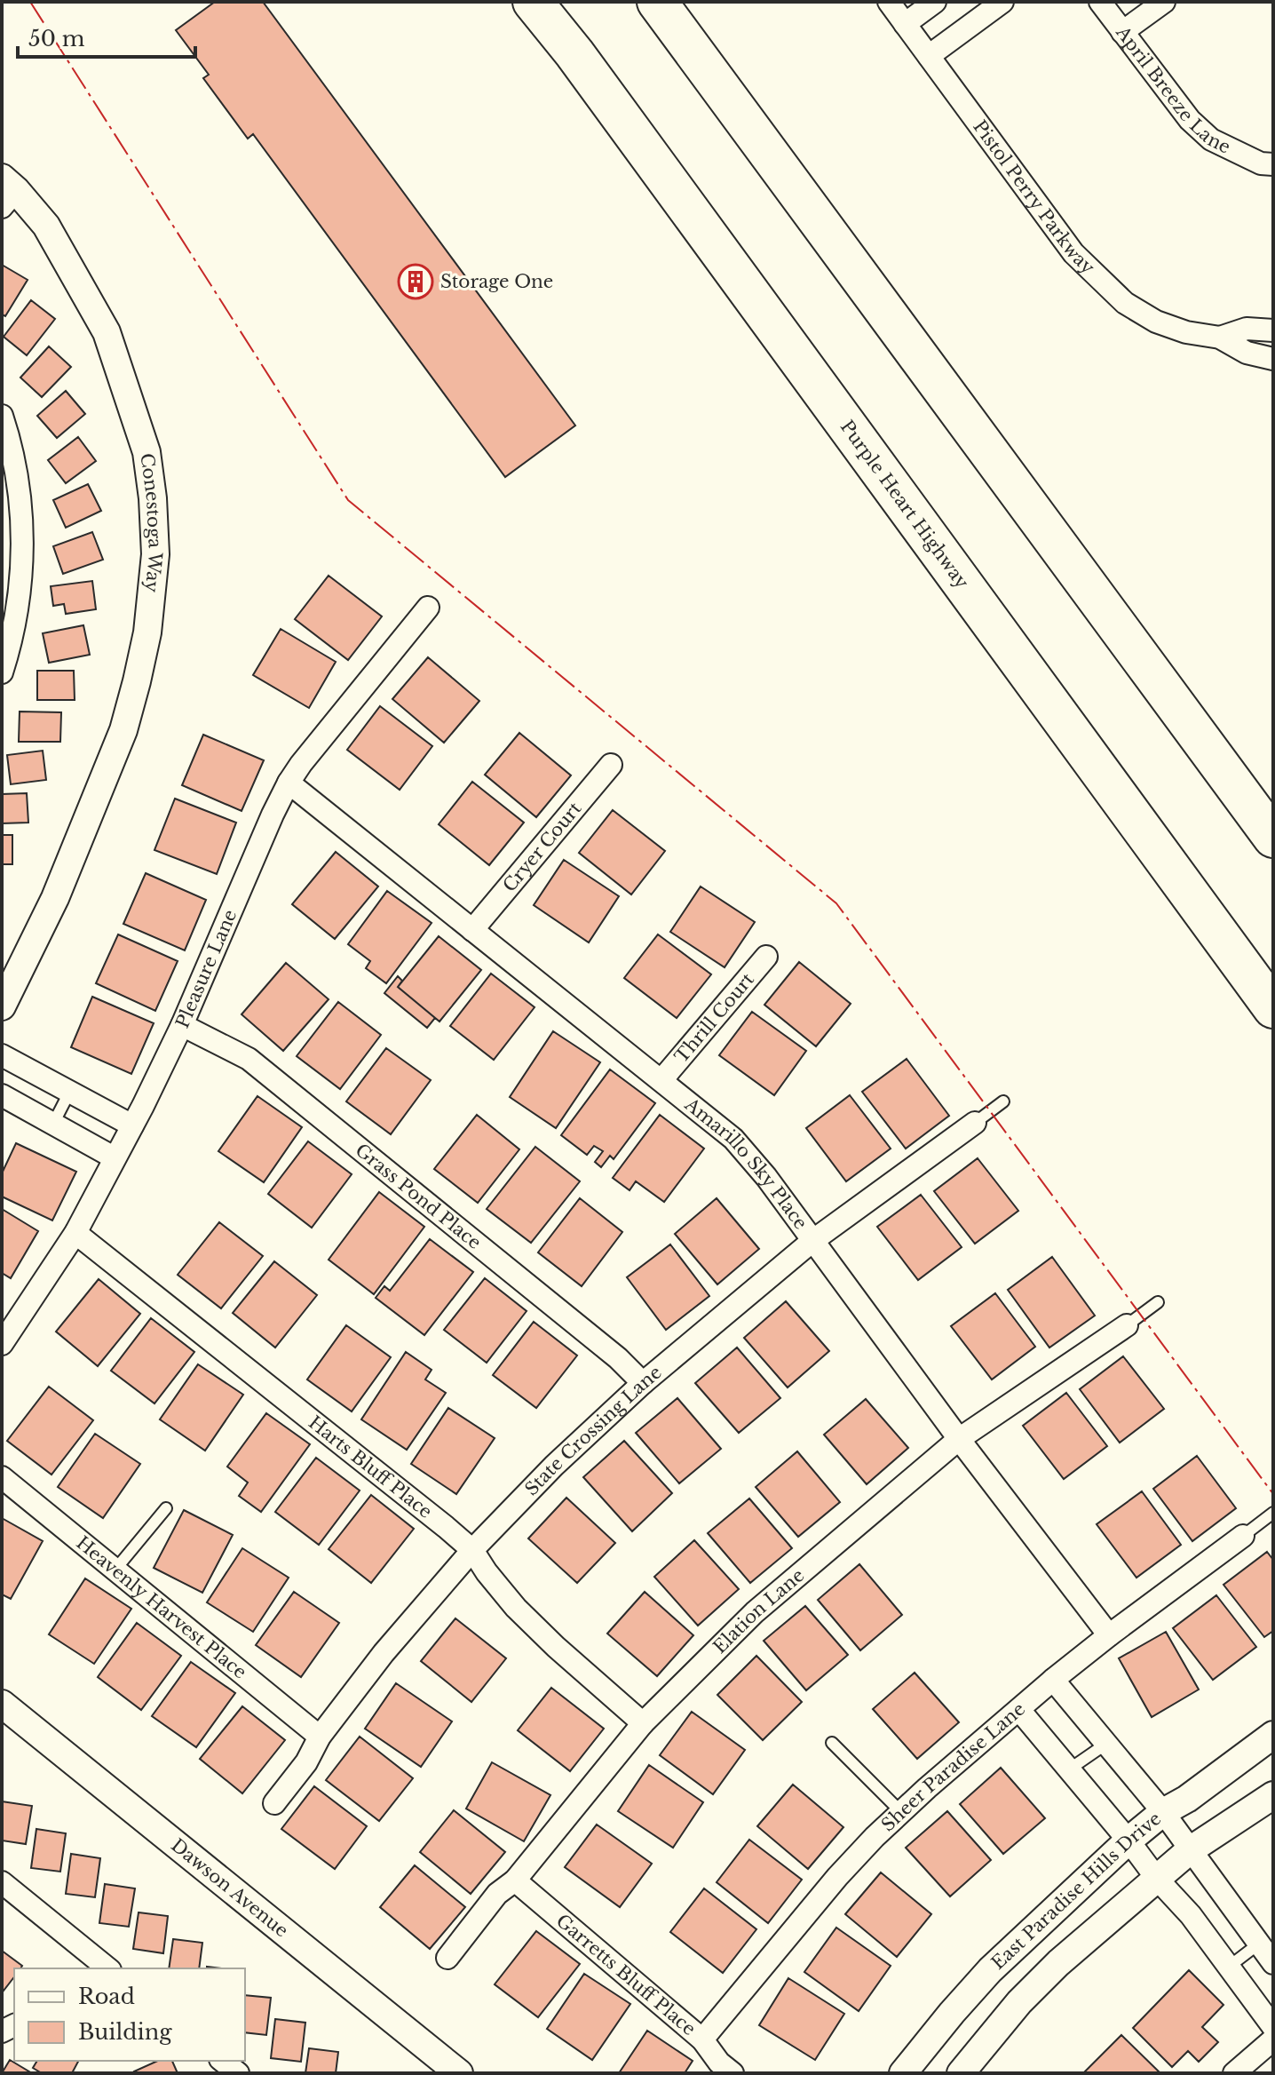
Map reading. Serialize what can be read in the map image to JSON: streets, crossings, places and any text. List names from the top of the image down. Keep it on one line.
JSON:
{"streets":{"highway":["Purple Heart Highway"],"street":["April Breeze Lane","Pistol Perry Parkway","Conestoga Way","Cryer Court","Pleasure Lane","Thrill Court","Amarillo Sky Place","Grass Pond Place","State Crossing Lane","Harts Bluff Place","Heavenly Harvest Place","Elation Lane","Sheer Paradise Lane","Dawson Avenue","East Paradise Hills Drive","Garretts Bluff Place"]},"crossings":[["Cryer Court","Amarillo Sky Place"],["Pleasure Lane","Amarillo Sky Place"],["Pleasure Lane","Grass Pond Place"],["Pleasure Lane","Harts Bluff Place"],["Thrill Court","Amarillo Sky Place"],["Amarillo Sky Place","State Crossing Lane"],["Amarillo Sky Place","Elation Lane"],["Amarillo Sky Place","Sheer Paradise Lane"],["Grass Pond Place","State Crossing Lane"],["State Crossing Lane","Harts Bluff Place"],["State Crossing Lane","Heavenly Harvest Place"],["Harts Bluff Place","Elation Lane"],["Elation Lane","Garretts Bluff Place"],["Sheer Paradise Lane","Garretts Bluff Place"]],"places":{"building":["Storage One"]},"legend":["Road","Building"],"scale_bar":"50 m"}
